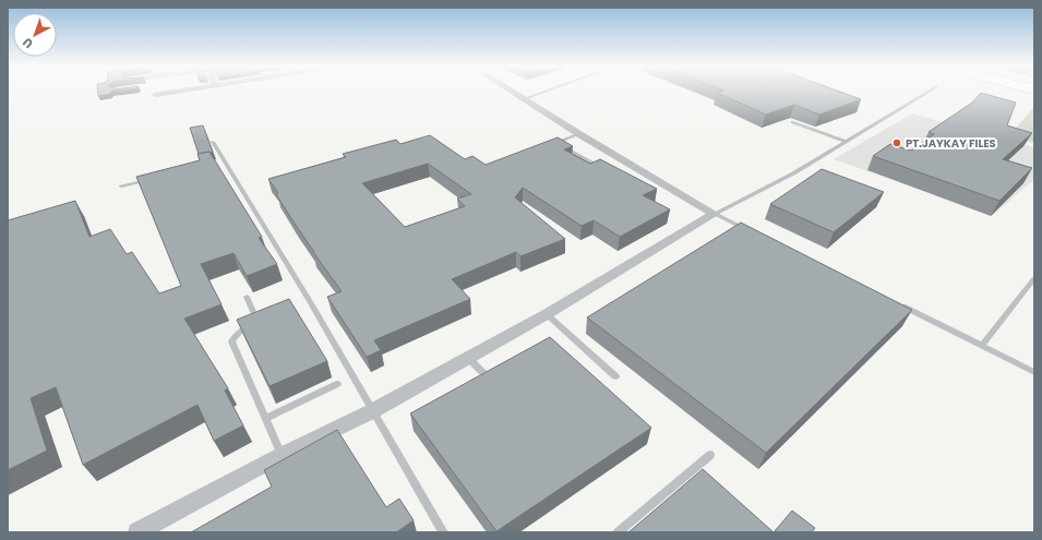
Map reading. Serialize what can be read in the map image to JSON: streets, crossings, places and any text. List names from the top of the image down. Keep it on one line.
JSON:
{"places":["PT.JAYKAY FILES"],"north":"bottom left"}
